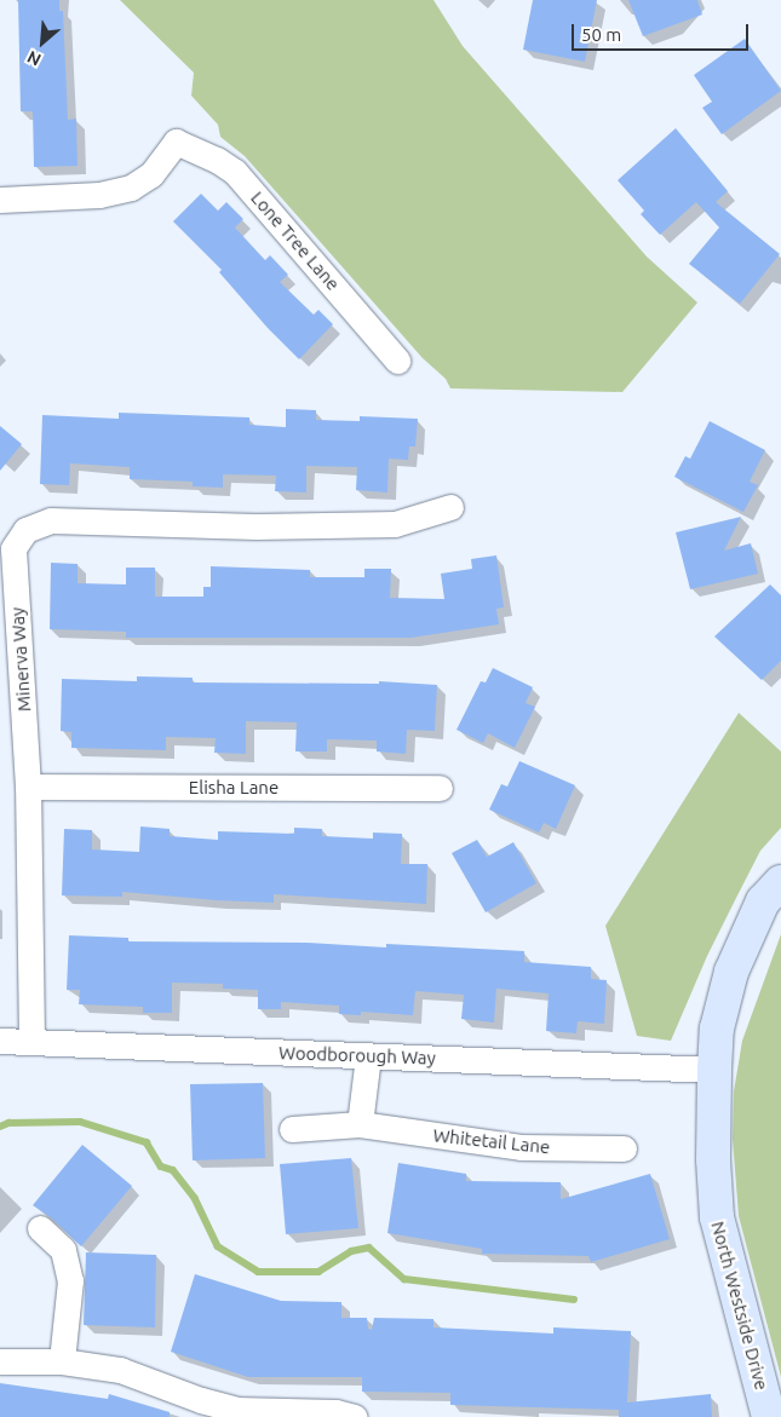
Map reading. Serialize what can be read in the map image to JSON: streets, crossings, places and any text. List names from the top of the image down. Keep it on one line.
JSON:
{"streets":{"street":["Lone Tree Lane","Minerva Way","Elisha Lane","Woodborough Way","Whitetail Lane","North Westside Drive"]},"crossings":[["Minerva Way","Elisha Lane"],["Minerva Way","Woodborough Way"],["Woodborough Way","North Westside Drive"]],"scale_bar":"50 m","north":"bottom left"}
